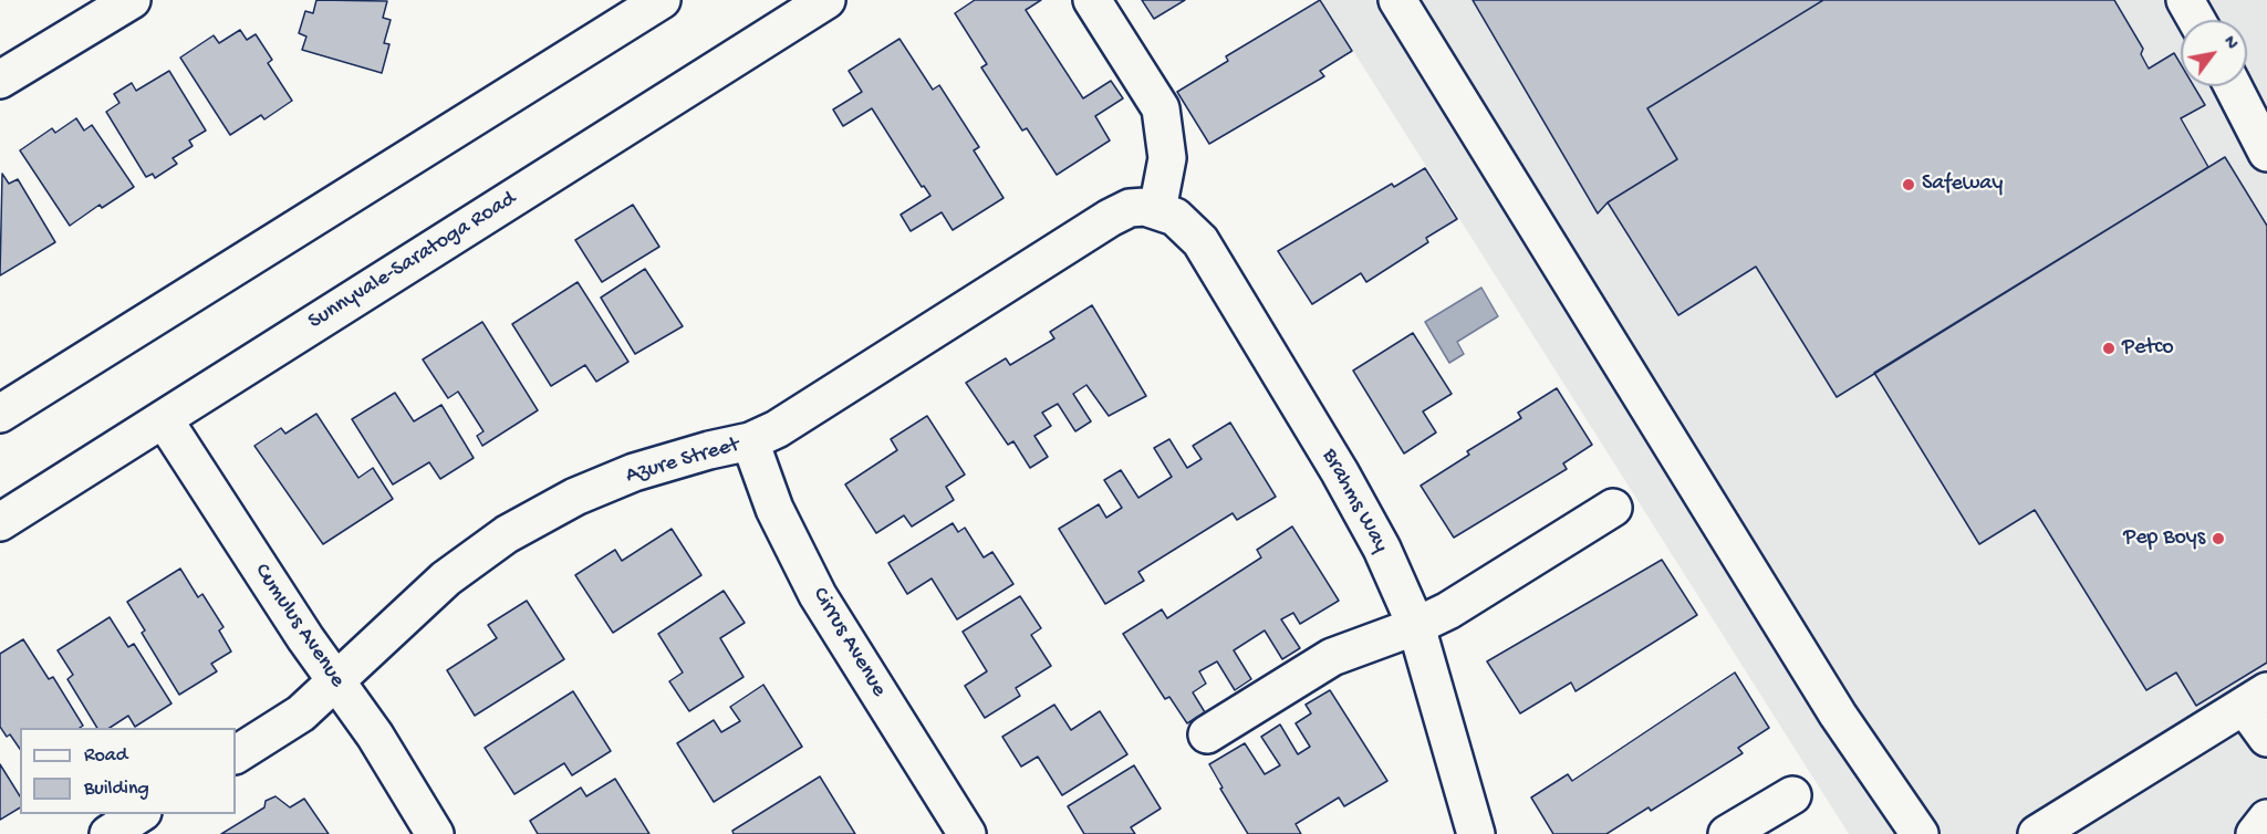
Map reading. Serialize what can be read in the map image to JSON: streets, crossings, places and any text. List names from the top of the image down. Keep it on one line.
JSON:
{"streets":{"street":["Sunnyvale-Saratoga Road","Azure Street","Brahms Way","Cumulus Avenue","Cirrus Avenue"]},"crossings":[["Sunnyvale-Saratoga Road","Cumulus Avenue"],["Azure Street","Brahms Way"],["Azure Street","Cumulus Avenue"],["Azure Street","Cirrus Avenue"]],"places":["Safeway","Petco","Pep Boys"],"legend":["Road","Building"],"north":"top right"}
